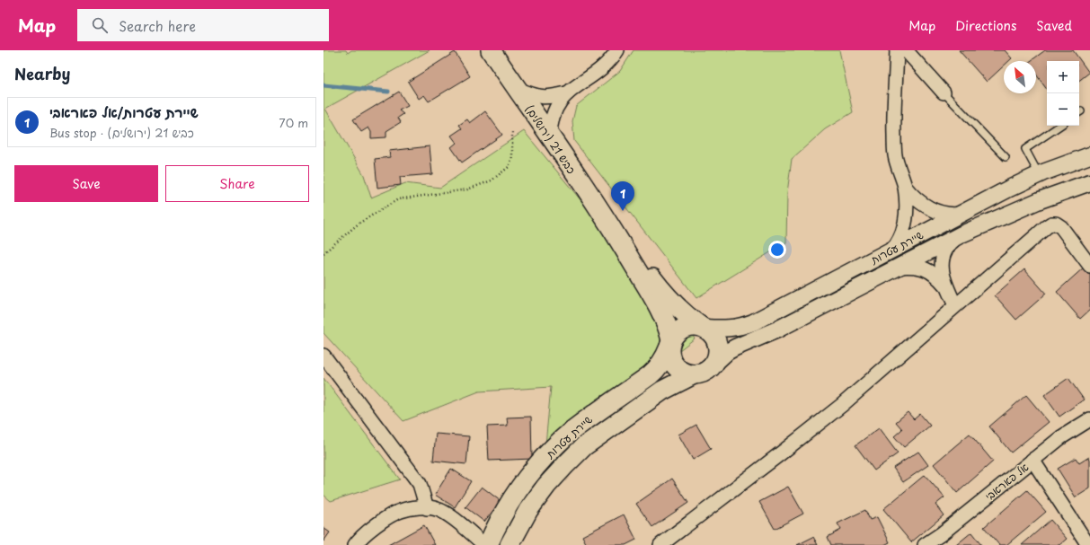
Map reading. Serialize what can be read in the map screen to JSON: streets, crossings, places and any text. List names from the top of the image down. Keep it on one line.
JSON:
{"streets":{"main road":["כביש 21 (ירושלים)","שיירת עטרות"],"street":["אל פאראבי"]},"crossings":[["כביש 21 (ירושלים)","שיירת עטרות"]],"north":"top left","page":{"header":"Map","search":"Search here","nav":["Map","Directions","Saved"],"heading":"Nearby","map_buttons":["+","−"],"list":[{"mark":"1","name":"שיירת עטרות/אל פאראבי","note":"Bus stop · כביש 21 (ירושלים)","value":"70 m"}],"buttons":["Save","Share"],"pins":"1"}}
